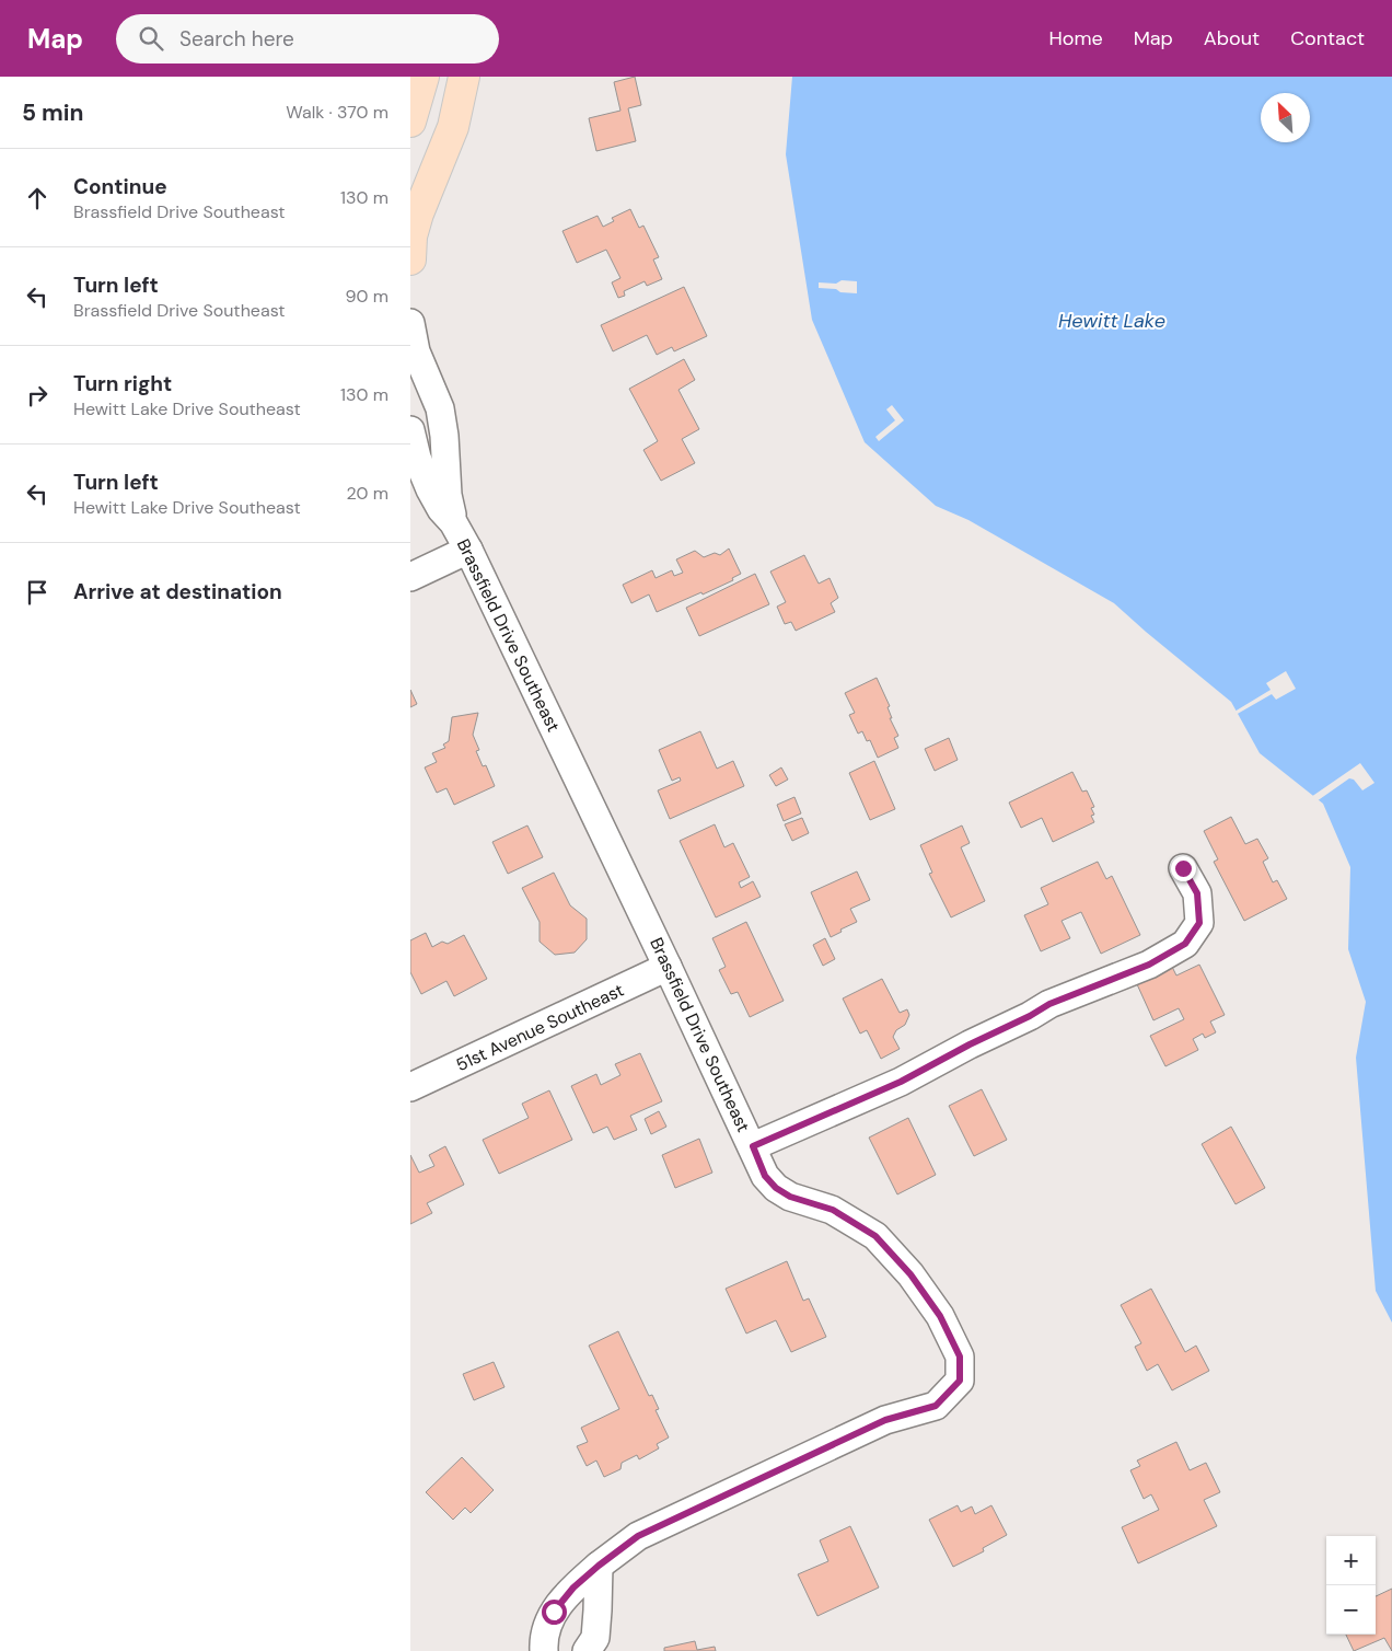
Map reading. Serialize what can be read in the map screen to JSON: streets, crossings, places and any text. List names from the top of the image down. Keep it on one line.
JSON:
{"streets":{"street":["Brassfield Drive Southeast","51st Avenue Southeast"]},"crossings":[["Brassfield Drive Southeast","51st Avenue Southeast"]],"water":["Hewitt Lake"],"north":"top left","page":{"header":"Map","search":"Search here","nav":["Home","Map","About","Contact"],"heading":["5 min","Walk · 370 m"],"list":[["Continue","Brassfield Drive Southeast","130 m"],["Turn left","Brassfield Drive Southeast","90 m"],["Turn right","Hewitt Lake Drive Southeast","130 m"],["Turn left","Hewitt Lake Drive Southeast","20 m"],"Arrive at destination"],"map_buttons":["+","−"]}}
